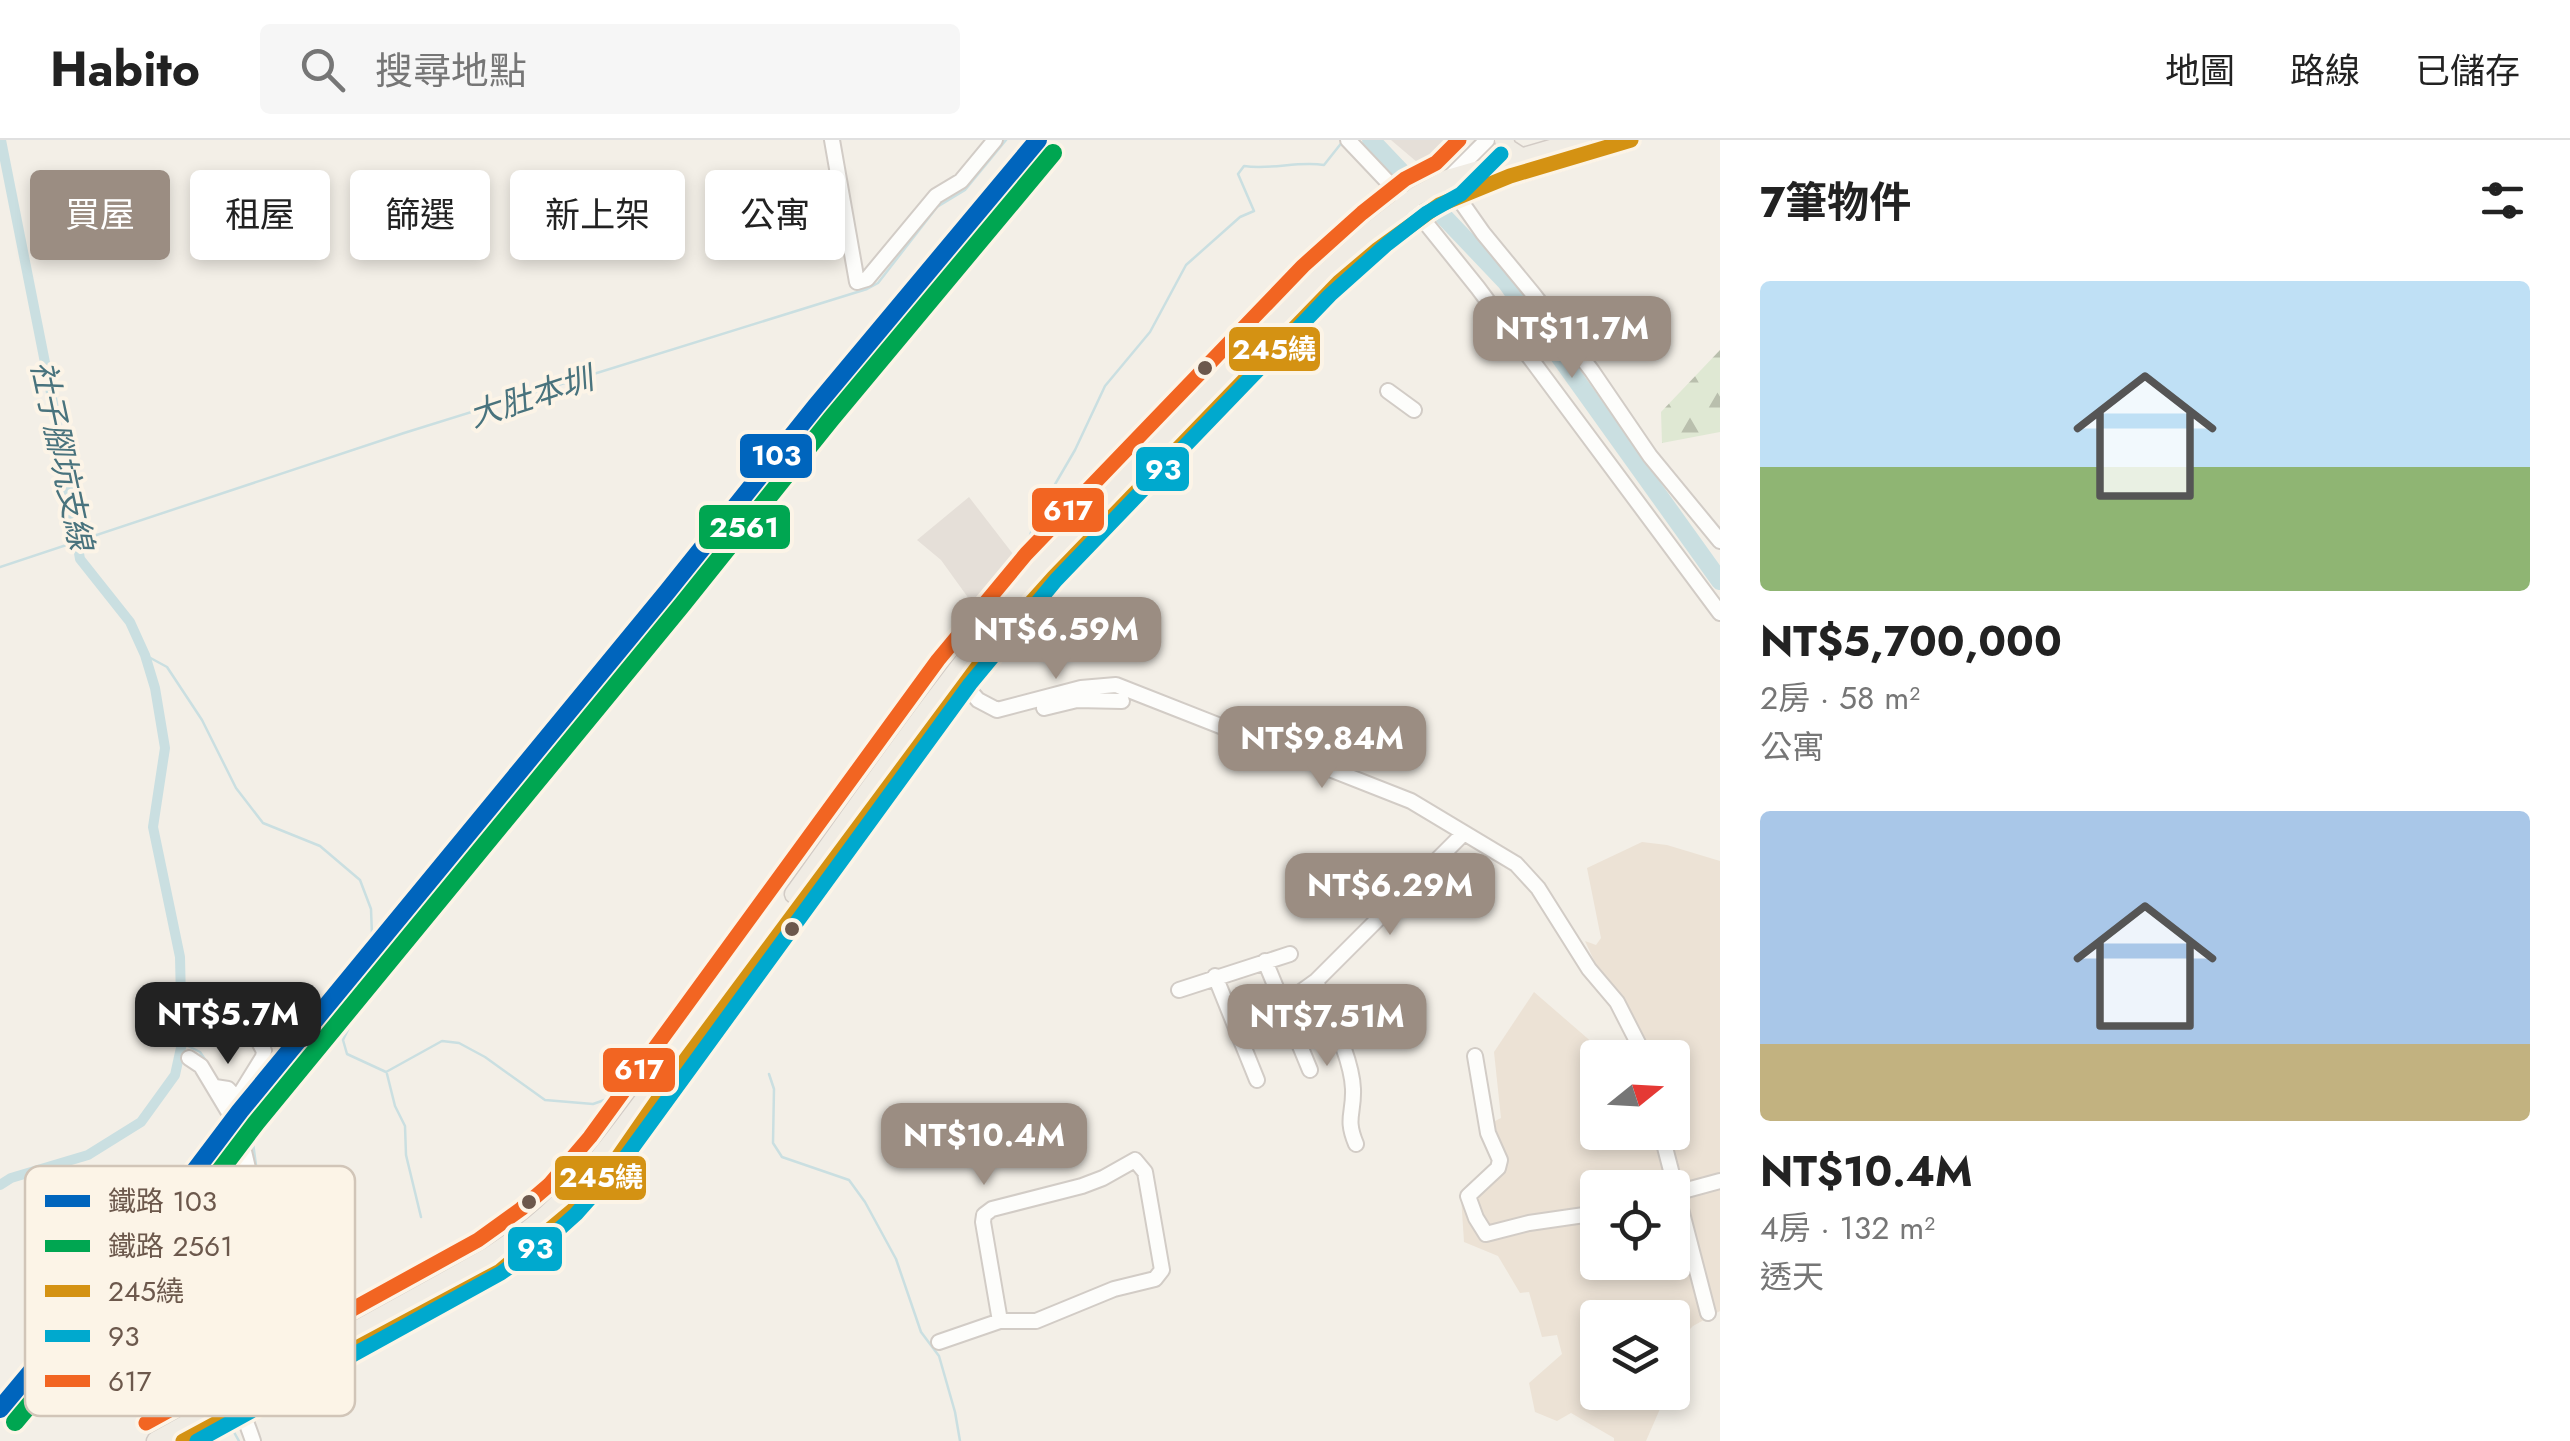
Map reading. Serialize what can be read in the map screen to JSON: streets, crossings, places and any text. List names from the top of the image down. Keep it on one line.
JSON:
{"water":["大肚本圳","社子腳坑支線"],"lines":["rail line 103","transit line 245繞","transit line 617","rail line 2561","transit line 93"],"legend":["鐵路 103","鐵路 2561","245繞","93","617"],"north":"right","page":{"header":"Habito","search":"搜尋地點","nav":["地圖","路線","已儲存"],"heading":"7筆物件","chip":["買屋","租屋","篩選","新上架","公寓"],"list":[{"name":"NT$5,700,000","note":"2房 · 58 m² · 公寓"},{"name":"NT$10.4M","note":"4房 · 132 m² · 透天"}],"price":["NT$11.7M","NT$6.59M","NT$9.84M","NT$6.29M","NT$5.7M","NT$7.51M","NT$10.4M"]}}
